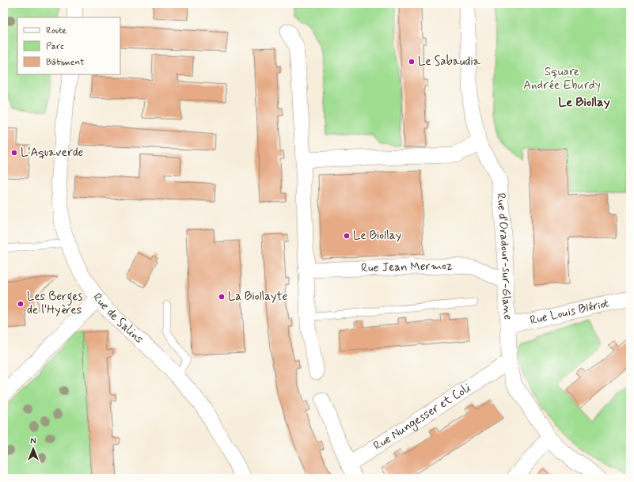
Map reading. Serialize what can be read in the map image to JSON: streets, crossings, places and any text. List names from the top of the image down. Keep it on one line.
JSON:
{"streets":{"street":["Rue d'Oradour-sur-Glane","Rue Jean Mermoz","Rue Louis Blériot","Rue de Salins","Rue Nungesser et Coli"]},"crossings":[["Rue d'Oradour-sur-Glane","Rue Jean Mermoz"],["Rue d'Oradour-sur-Glane","Rue Louis Blériot"],["Rue d'Oradour-sur-Glane","Rue Nungesser et Coli"]],"districts":["Le Biollay"],"parks":["Square Andrée Eburdy"],"places":["Le Sabaudia","L'Aquaverde","Le Biollay","La Biollayte","Les Berges de l'Hyères"],"legend":["Route","Parc","Bâtiment"],"north":"top"}
